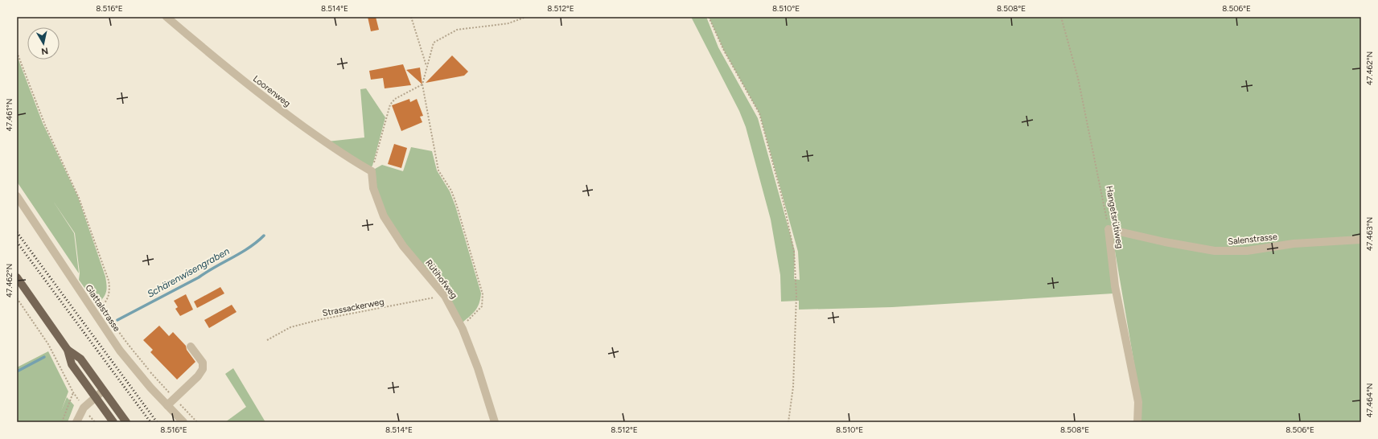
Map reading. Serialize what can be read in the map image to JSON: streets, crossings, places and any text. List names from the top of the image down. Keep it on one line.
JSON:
{"streets":{"street":["Loorenweg","Hangetsrütiweg","Salenstrasse","Rütihofweg","Glattalstrasse"],"path":["Strassackerweg"]},"crossings":[["Loorenweg","Rütihofweg"],["Hangetsrütiweg","Salenstrasse"],["Rütihofweg","Strassackerweg"]],"water":["Schärenwisengraben"],"north":"bottom","coordinates":["8.516°E","8.514°E","8.512°E","8.510°E","8.508°E","8.506°E","47.462°N","47.461°N","47.463°N","47.464°N"]}
